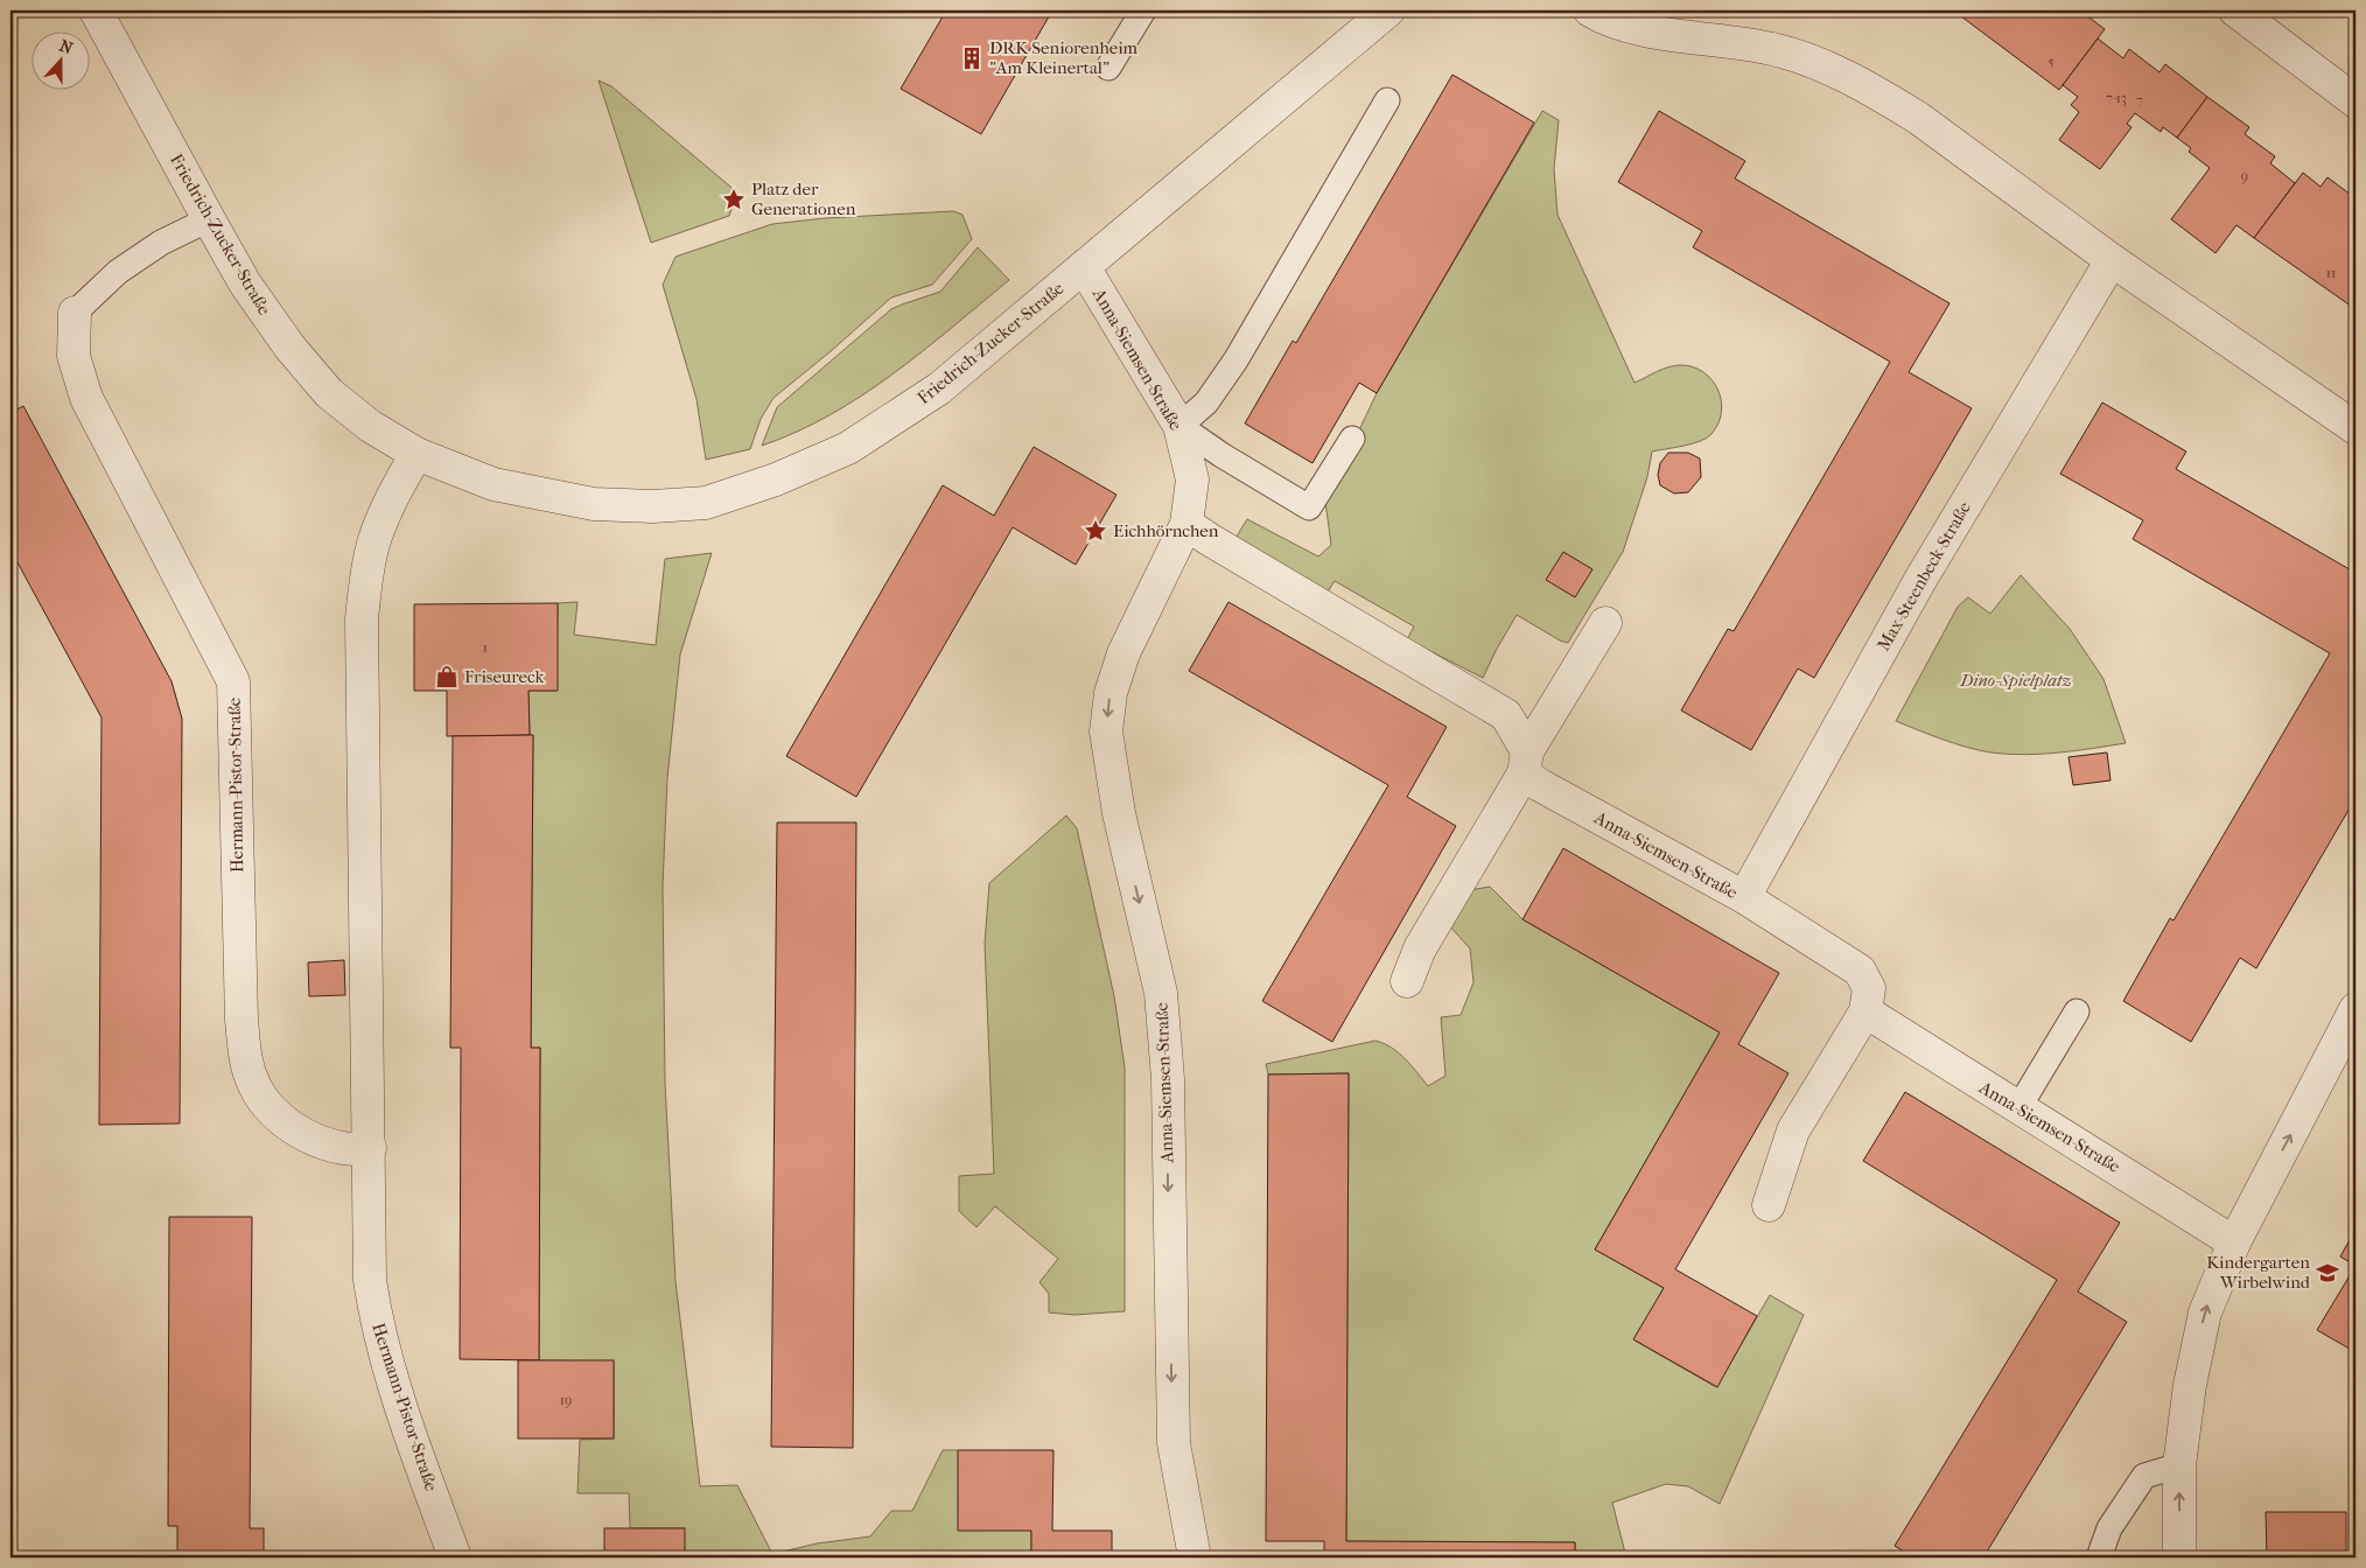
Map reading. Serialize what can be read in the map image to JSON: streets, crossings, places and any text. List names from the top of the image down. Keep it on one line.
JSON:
{"streets":{"street":["Friedrich-Zucker-Straße","Anna-Siemsen-Straße","Max-Steenbeck-Straße","Hermann-Pistor-Straße"]},"crossings":[["Friedrich-Zucker-Straße","Anna-Siemsen-Straße"],["Friedrich-Zucker-Straße","Hermann-Pistor-Straße"],["Anna-Siemsen-Straße","Max-Steenbeck-Straße"]],"one_way":["Anna-Siemsen-Straße"],"parks":["Dino-Spielplatz"],"places":{"building":["DRK Seniorenheim \"Am Kleinertal\""],"place":["Platz der Generationen","Eichhörnchen"],"shop":["Friseureck"],"school or university":["Kindergarten Wirbelwind"]},"house_numbers":["5","7-13","7","9","11","1","19"],"north":"top"}
